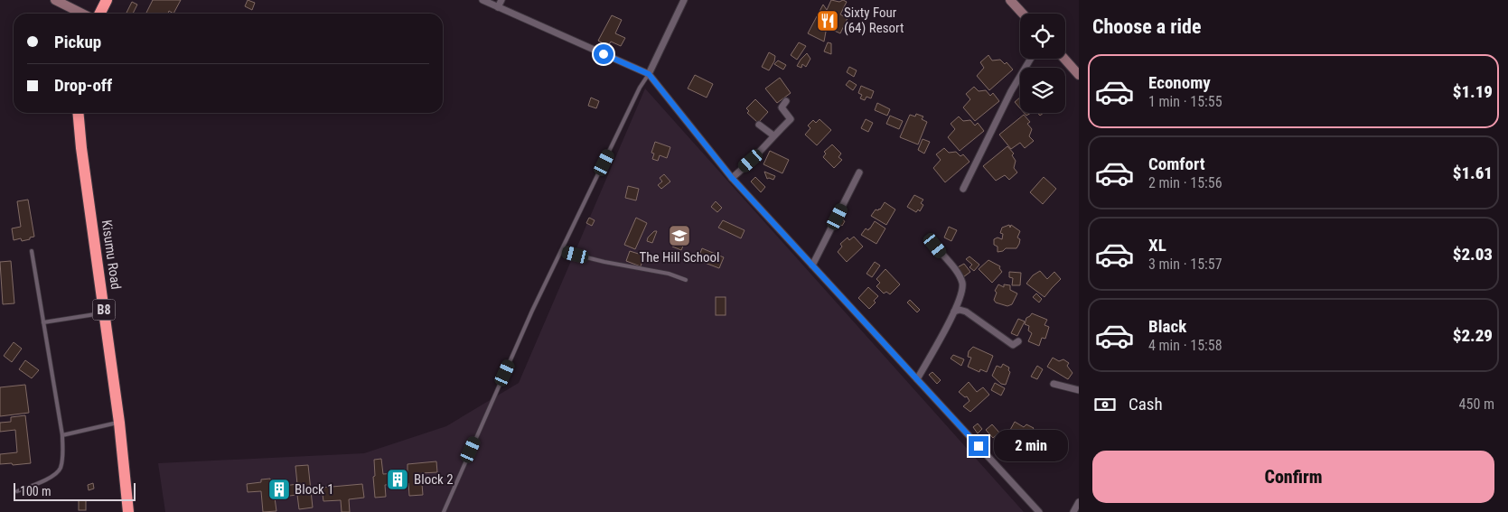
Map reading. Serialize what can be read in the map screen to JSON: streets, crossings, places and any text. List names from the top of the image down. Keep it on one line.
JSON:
{"streets":{"highway":["Kisumu Road","B8"]},"places":{"restaurant":["Sixty Four (64) Resort"],"school or university":["The Hill School"],"building":["Block 2","Block 1"]},"scale_bar":"100 m","page":{"heading":"Choose a ride","banner":["Pickup","Drop-off"],"list":[{"name":"Economy","note":"1 min · 15:55","value":"$1.19"},{"name":"Comfort","note":"2 min · 15:56","value":"$1.61"},{"name":"XL","note":"3 min · 15:57","value":"$2.03"},{"name":"Black","note":"4 min · 15:58","value":"$2.29"}],"pay":["Cash","450 m"],"bubble":"2 min","buttons":"Confirm","scale":"100 m"}}
